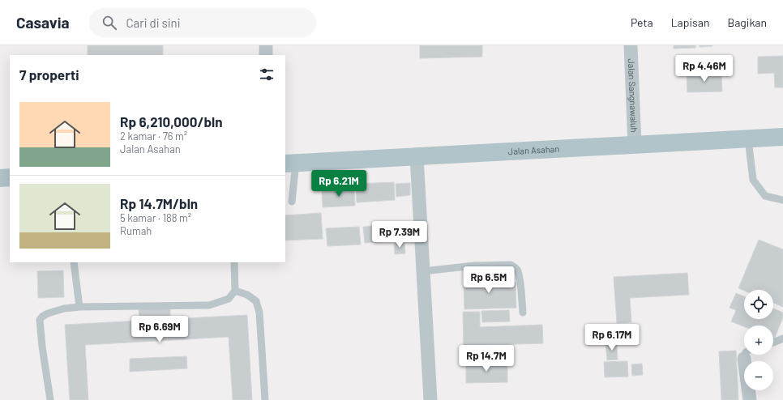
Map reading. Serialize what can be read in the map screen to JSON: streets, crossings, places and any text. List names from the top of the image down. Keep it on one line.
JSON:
{"streets":{"main road":["Jalan Asahan"],"street":["Jalan Sangnawaluh"]},"crossings":[["Jalan Sangnawaluh","Jalan Asahan"]],"page":{"header":"Casavia","search":"Cari di sini","nav":["Peta","Lapisan","Bagikan"],"price":["Rp 4.46M","Rp 6.21M","Rp 7.39M","Rp 6.5M","Rp 6.69M","Rp 6.17M","Rp 14.7M"],"heading":"7 properti","list":[{"name":"Rp 6,210,000/bln","note":"2 kamar · 76 m² · Jalan Asahan"},{"name":"Rp 14.7M/bln","note":"5 kamar · 188 m² · Rumah"}],"map_buttons":["+","−"]}}
